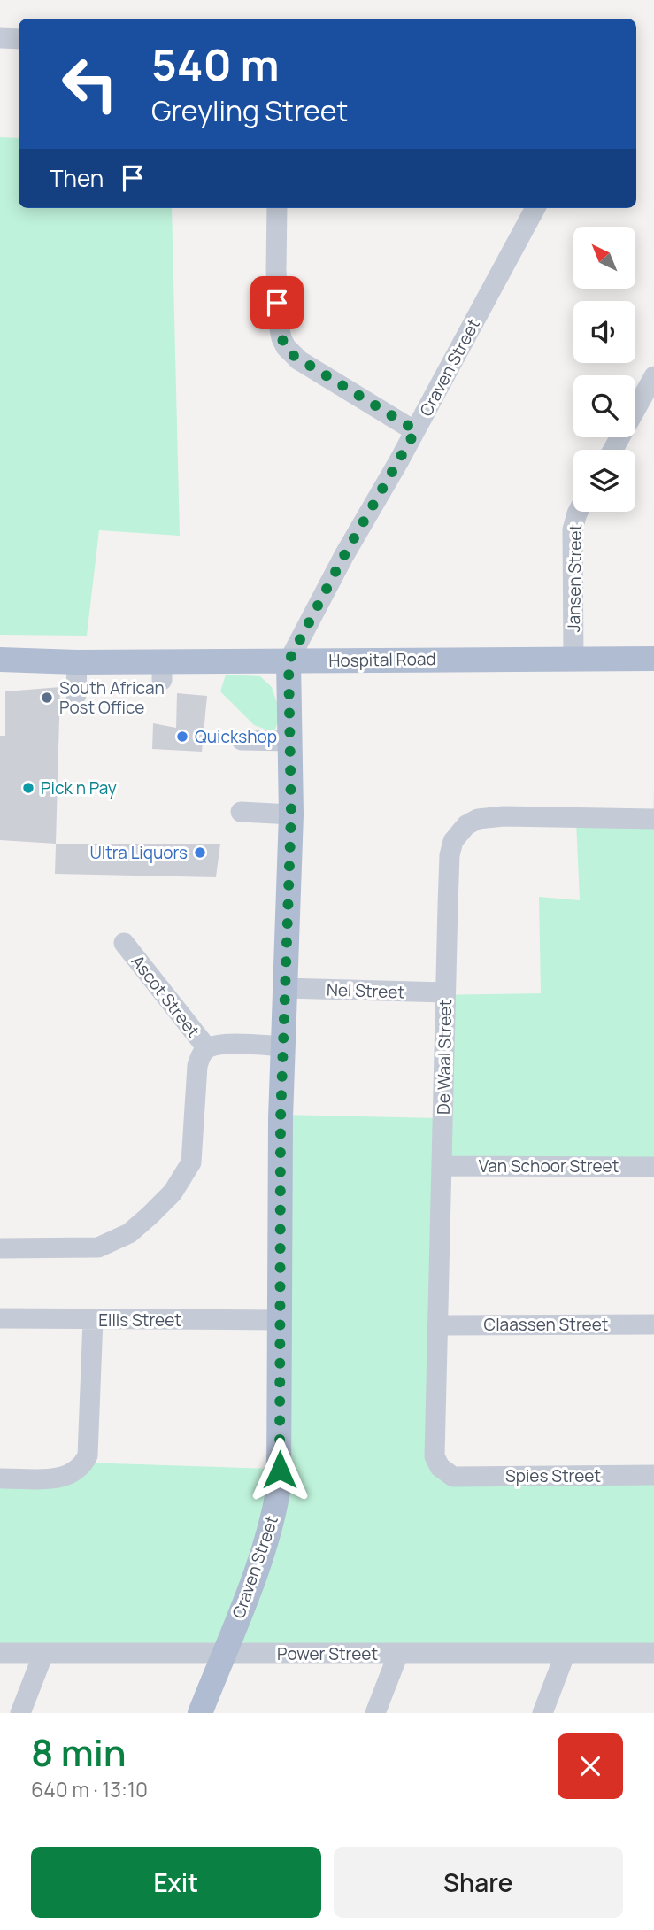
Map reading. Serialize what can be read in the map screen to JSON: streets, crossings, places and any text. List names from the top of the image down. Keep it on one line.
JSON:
{"streets":{"main road":["Craven Street","Hospital Road"],"street":["Jansen Street","Nel Street","Ascot Street","De Waal Street","Van Schoor Street","Ellis Street","Claassen Street","Spies Street","Power Street"]},"crossings":[["Craven Street","Hospital Road"],["Craven Street","Nel Street"],["Craven Street","Ellis Street"],["Craven Street","Power Street"],["Jansen Street","Hospital Road"],["Nel Street","De Waal Street"],["De Waal Street","Van Schoor Street"],["De Waal Street","Claassen Street"],["De Waal Street","Spies Street"]],"places":["South African Post Office","Quickshop","Pick n Pay","Ultra Liquors"],"north":"top left","page":{"turn":["540 m","Greyling Street"],"then":"Then","heading":["8 min","640 m · 13:10"],"buttons":["Exit","Share"]}}
